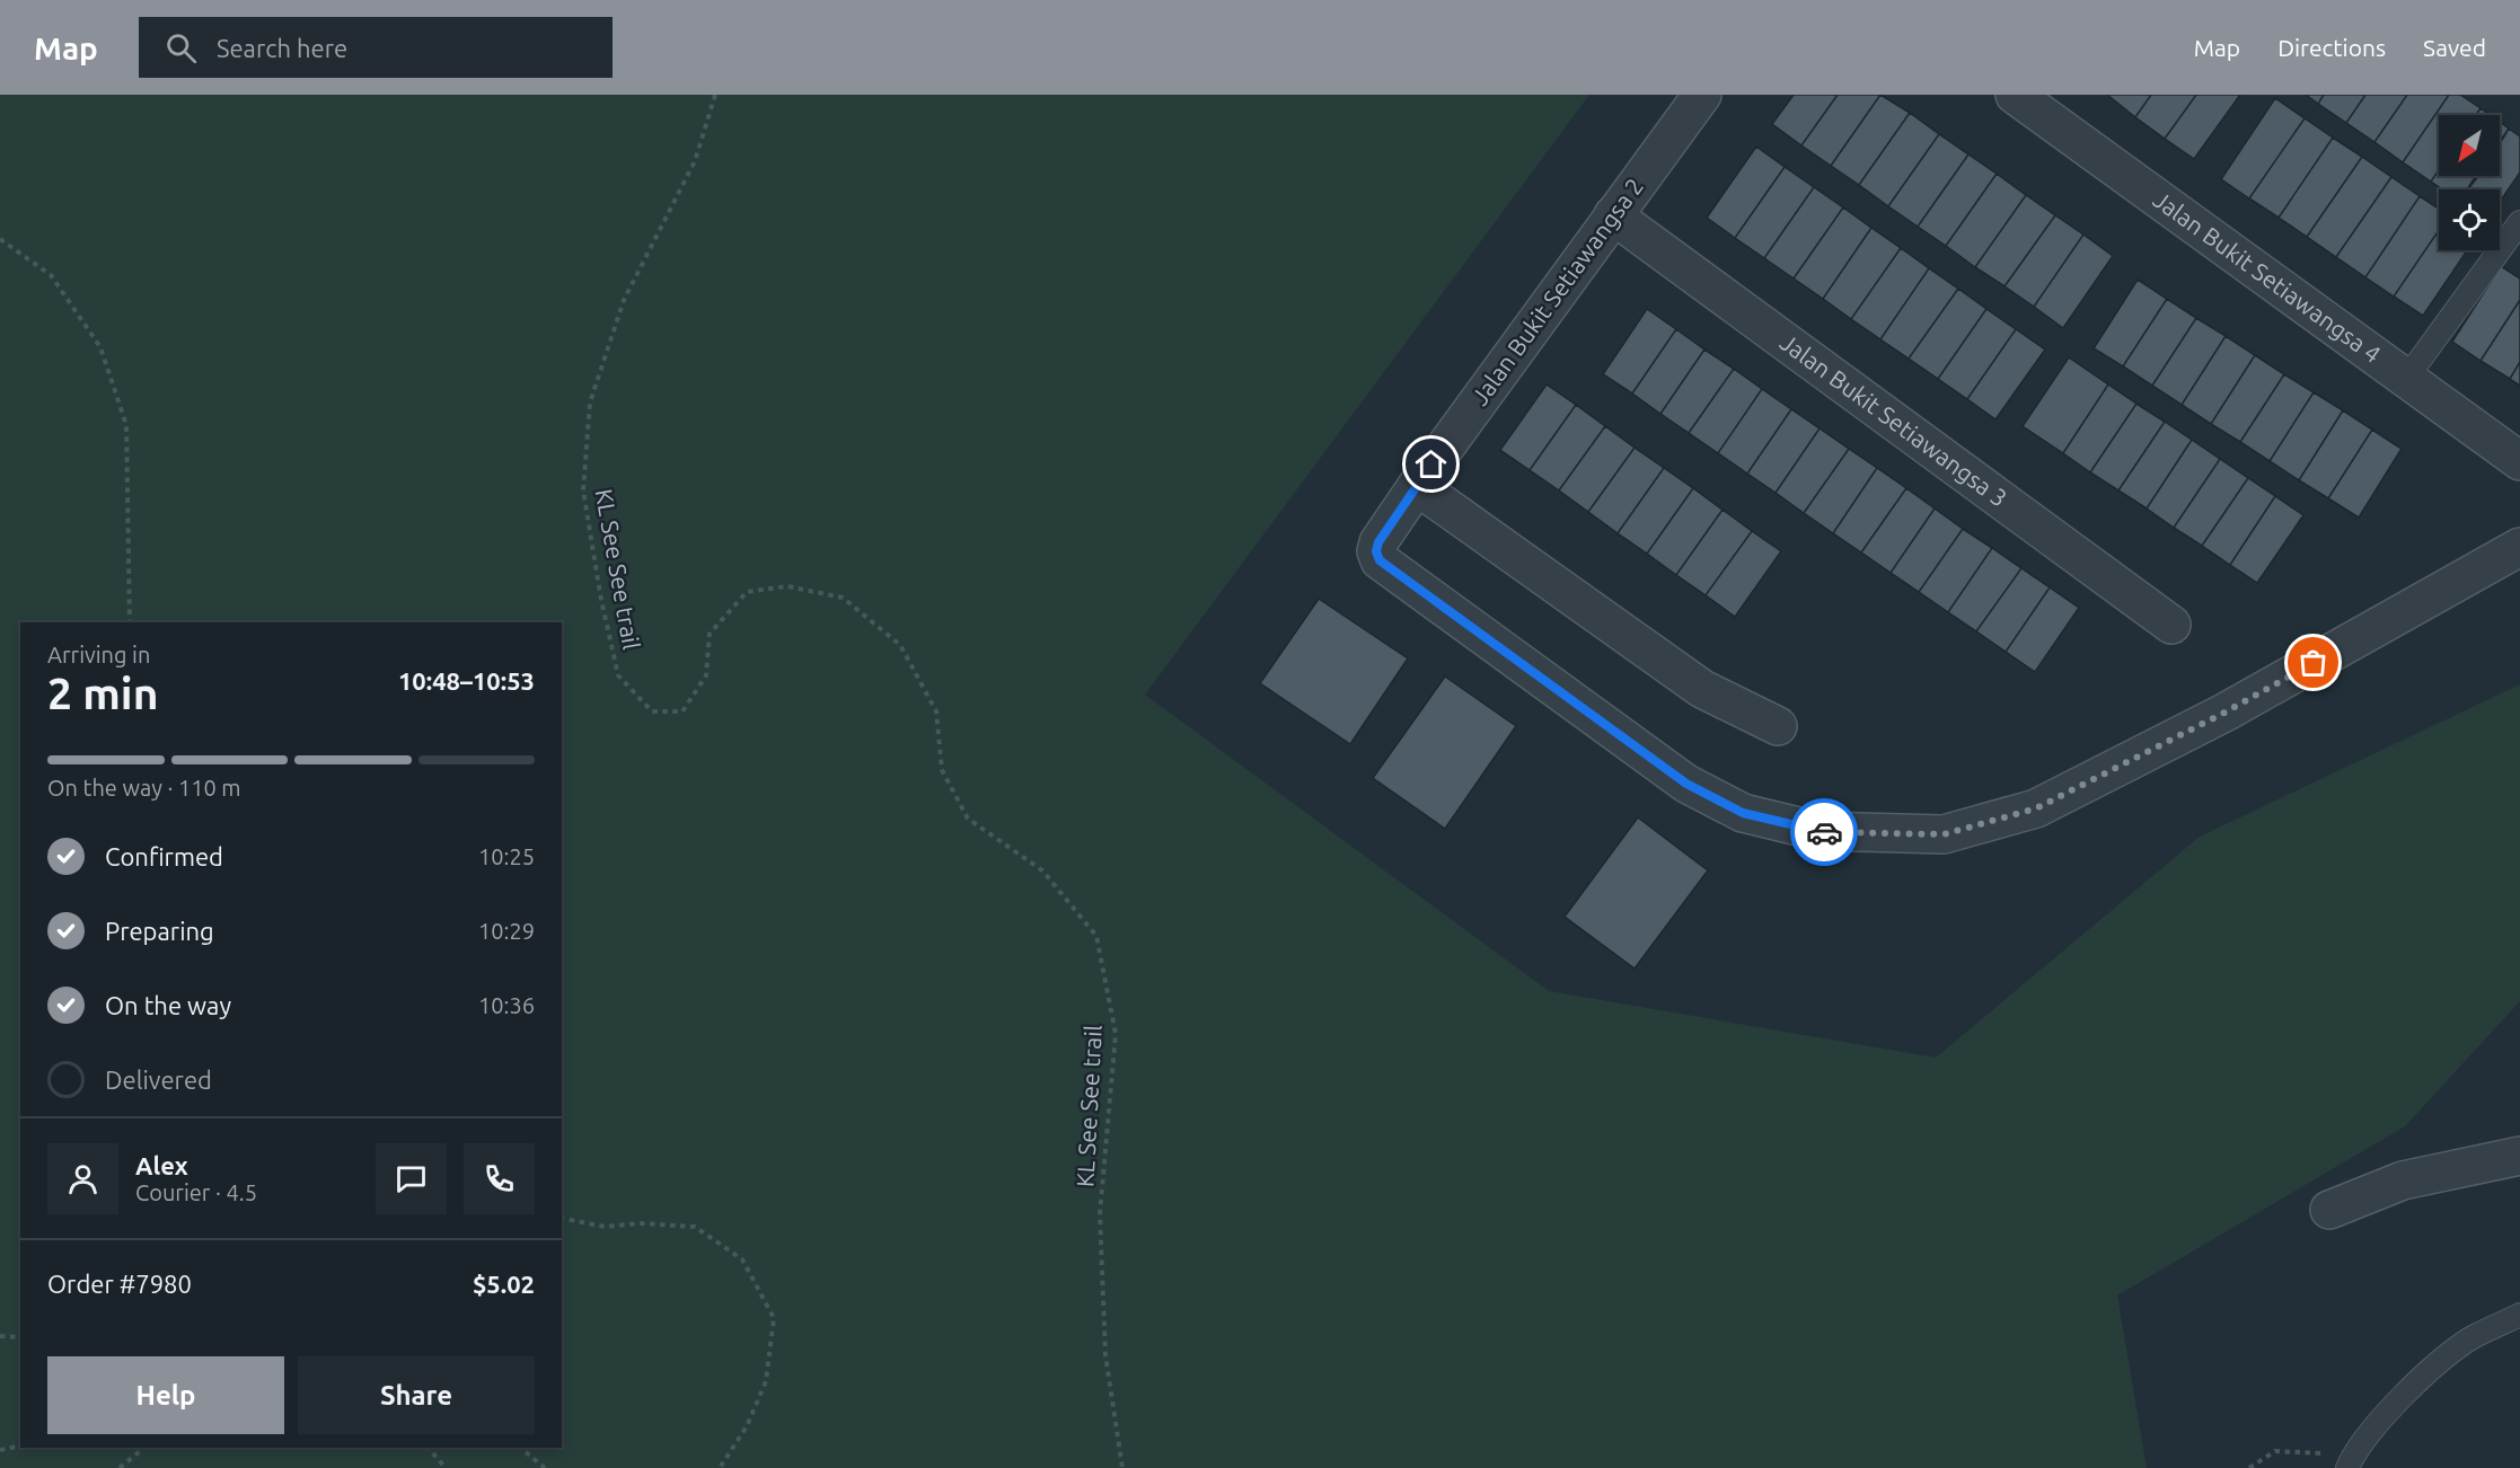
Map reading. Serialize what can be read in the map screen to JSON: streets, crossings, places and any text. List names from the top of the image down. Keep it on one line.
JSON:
{"streets":{"street":["Jalan Bukit Setiawangsa 4","Jalan Bukit Setiawangsa 2","Jalan Bukit Setiawangsa 3"],"path":["KL See See trail"]},"crossings":[["Jalan Bukit Setiawangsa 2","Jalan Bukit Setiawangsa 3"]],"north":"bottom left","page":{"header":"Map","search":"Search here","nav":["Map","Directions","Saved"],"heading":["2 min","Arriving in","10:48–10:53"],"panel":["Alex","Courier · 4.5","Order #7980","$5.02"],"bar":"On the way · 110 m","list":[["Confirmed","10:25"],["Preparing","10:29"],["On the way","10:36"],"Delivered"],"buttons":["Help","Share"]}}
